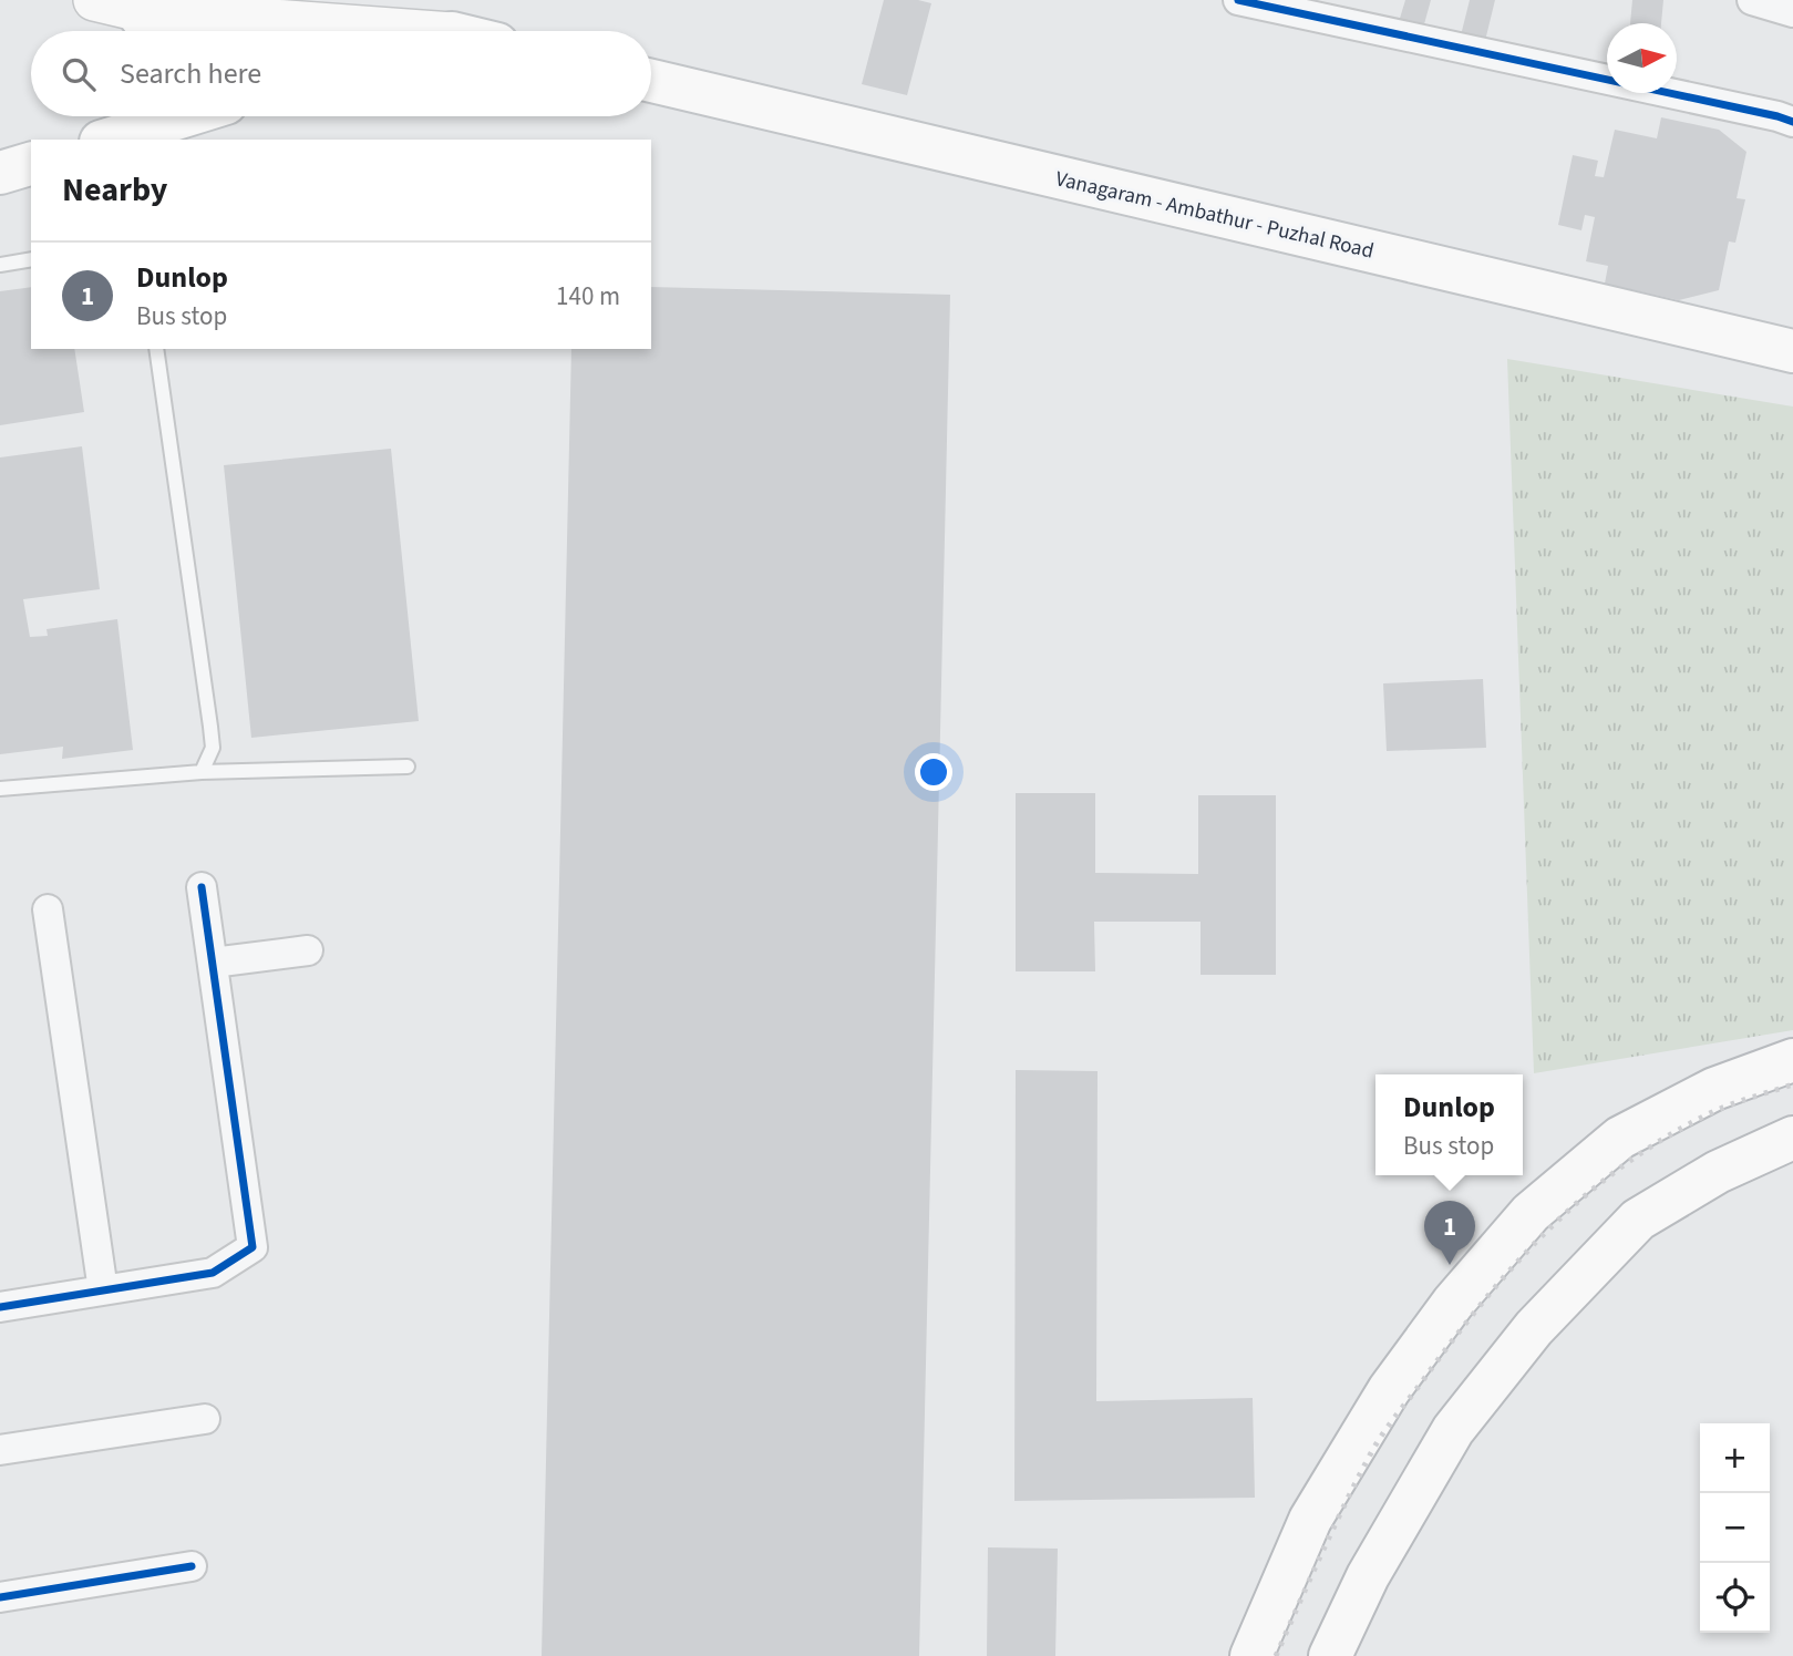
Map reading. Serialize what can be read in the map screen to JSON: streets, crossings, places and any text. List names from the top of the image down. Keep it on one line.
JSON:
{"streets":{"main road":["Vanagaram - Ambathur - Puzhal Road"]},"north":"right","page":{"search":"Search here","heading":"Nearby","list":[{"mark":"1","name":"Dunlop","note":"Bus stop","value":"140 m"}],"popup":["Dunlop","Bus stop"],"pins":"1","map_buttons":["+","−"]}}
